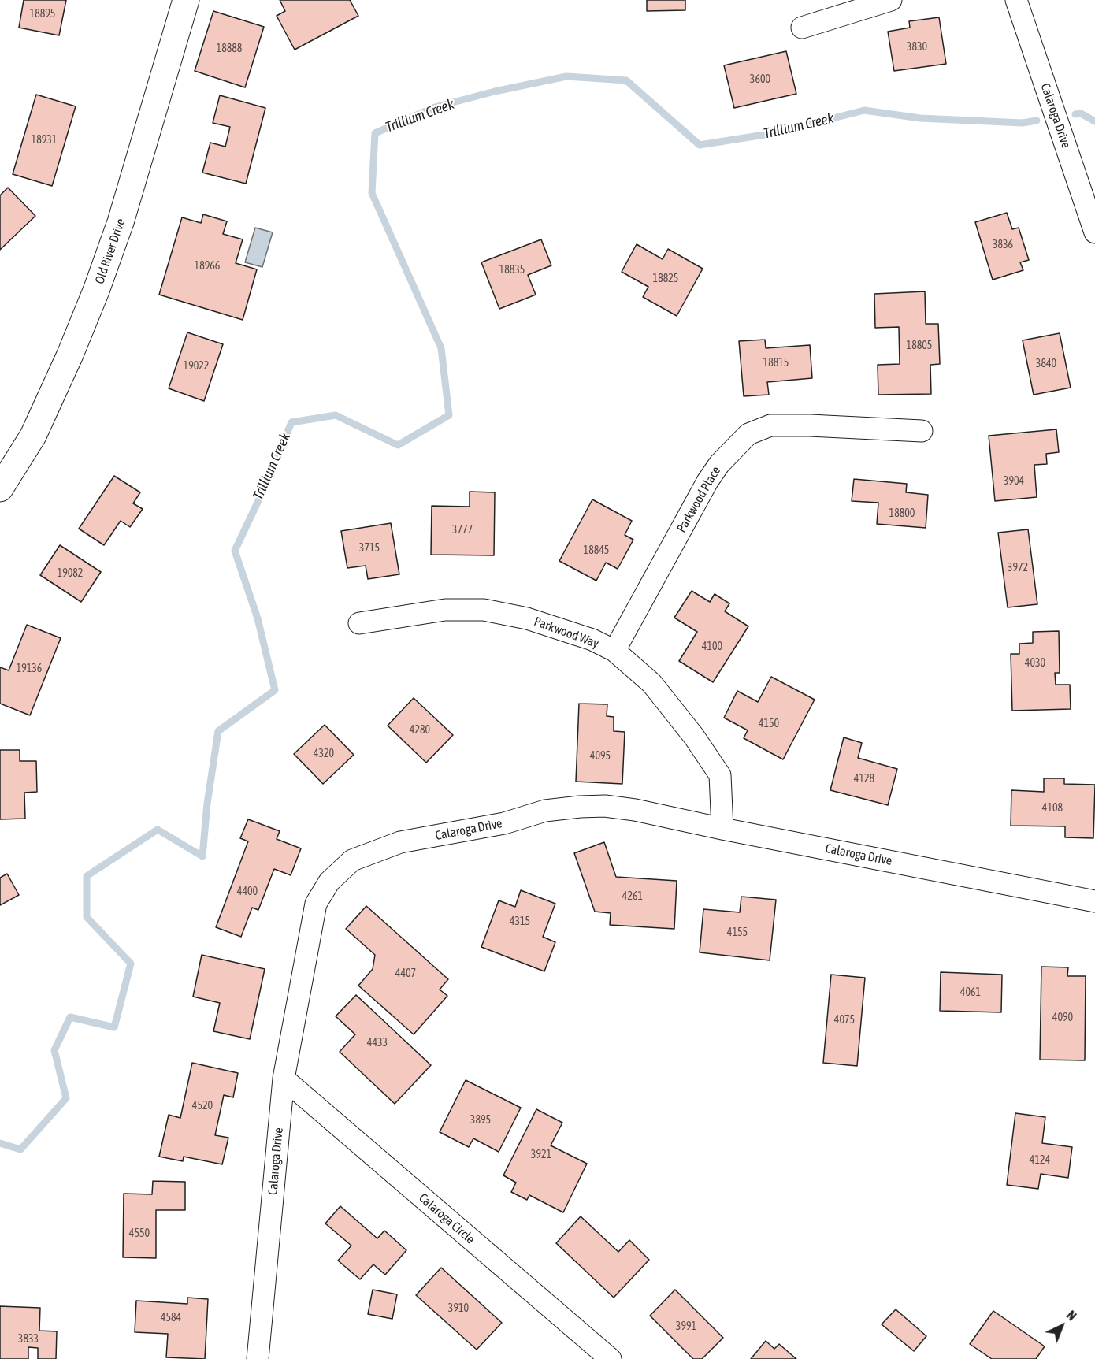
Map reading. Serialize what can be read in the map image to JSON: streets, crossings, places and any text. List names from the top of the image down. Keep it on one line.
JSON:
{"streets":{"street":["Calaroga Drive","Old River Drive","Parkwood Place","Parkwood Way","Calaroga Circle"]},"crossings":[["Calaroga Drive","Parkwood Way"],["Calaroga Drive","Calaroga Circle"],["Parkwood Place","Parkwood Way"]],"water":["Trillium Creek"],"house_numbers":["18895","3830","18888","3600","18931","3836","18966","18835","18825","18805","18815","3840","19022","3904","18800","3777","3715","18845","3972","19082","4100","4030","19136","4150","4280","4320","4095","4128","4108","4400","4261","4315","4155","4407","4061","4090","4075","4433","4520","3895","3921","4124","4550","3910","4584","3991","3833"],"north":"top right"}
